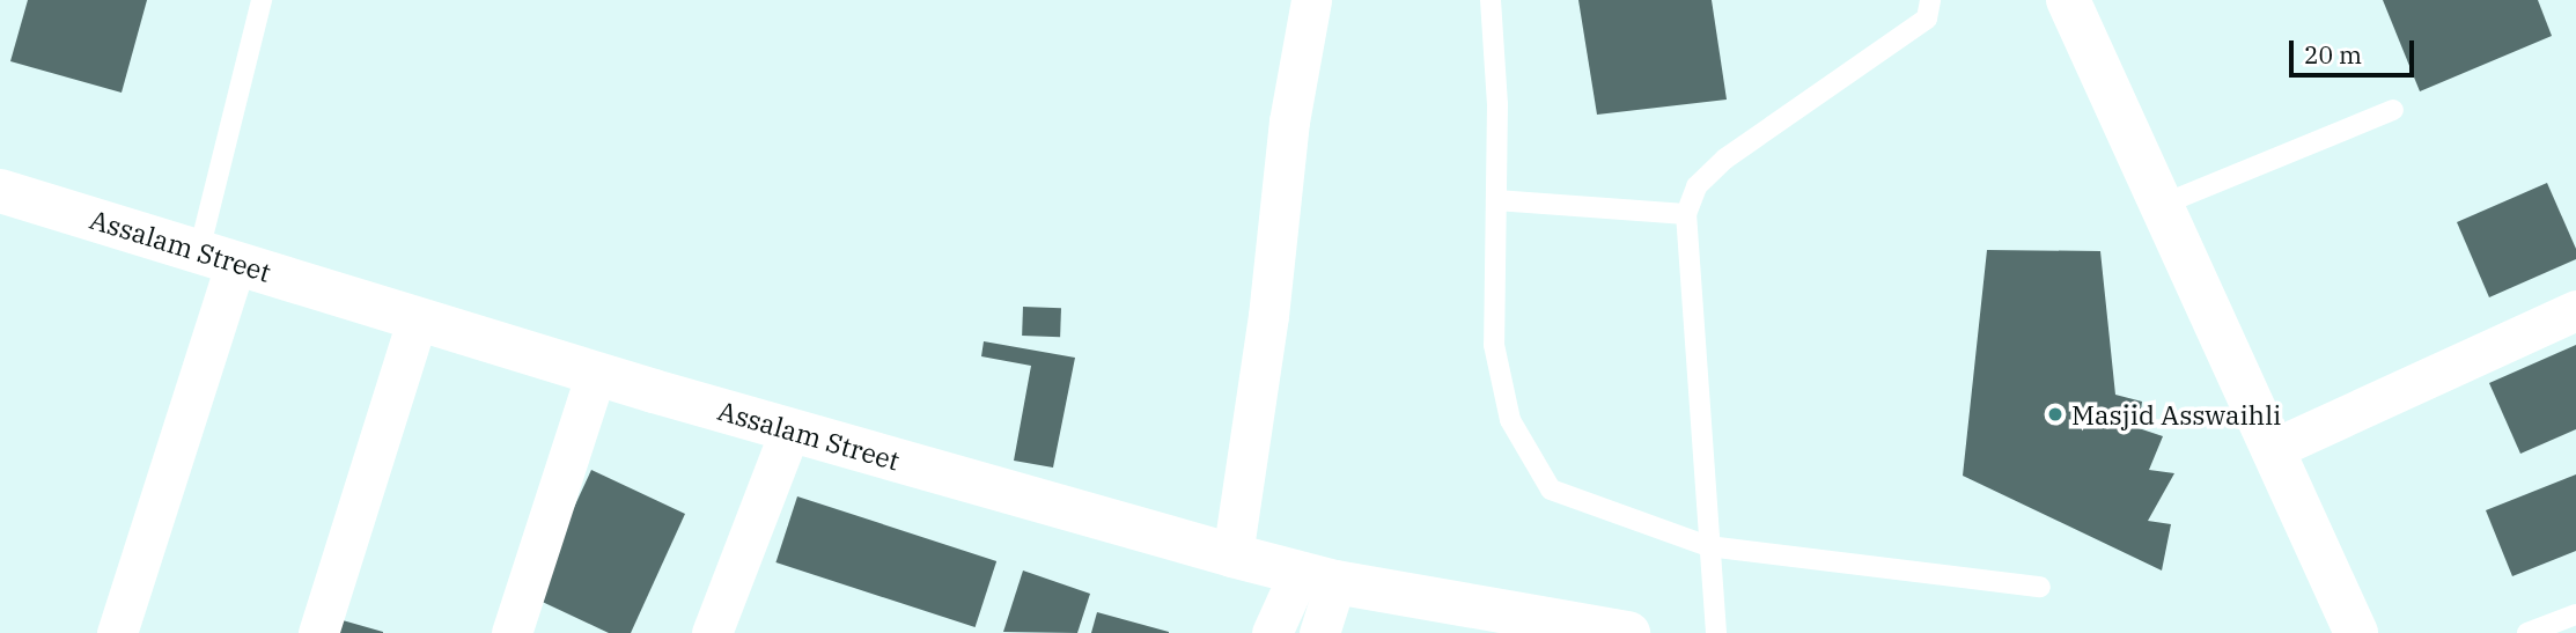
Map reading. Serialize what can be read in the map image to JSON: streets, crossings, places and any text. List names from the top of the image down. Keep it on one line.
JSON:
{"streets":{"main road":["Assalam Street"]},"places":["Masjid Asswaihli"],"scale_bar":"20 m"}
